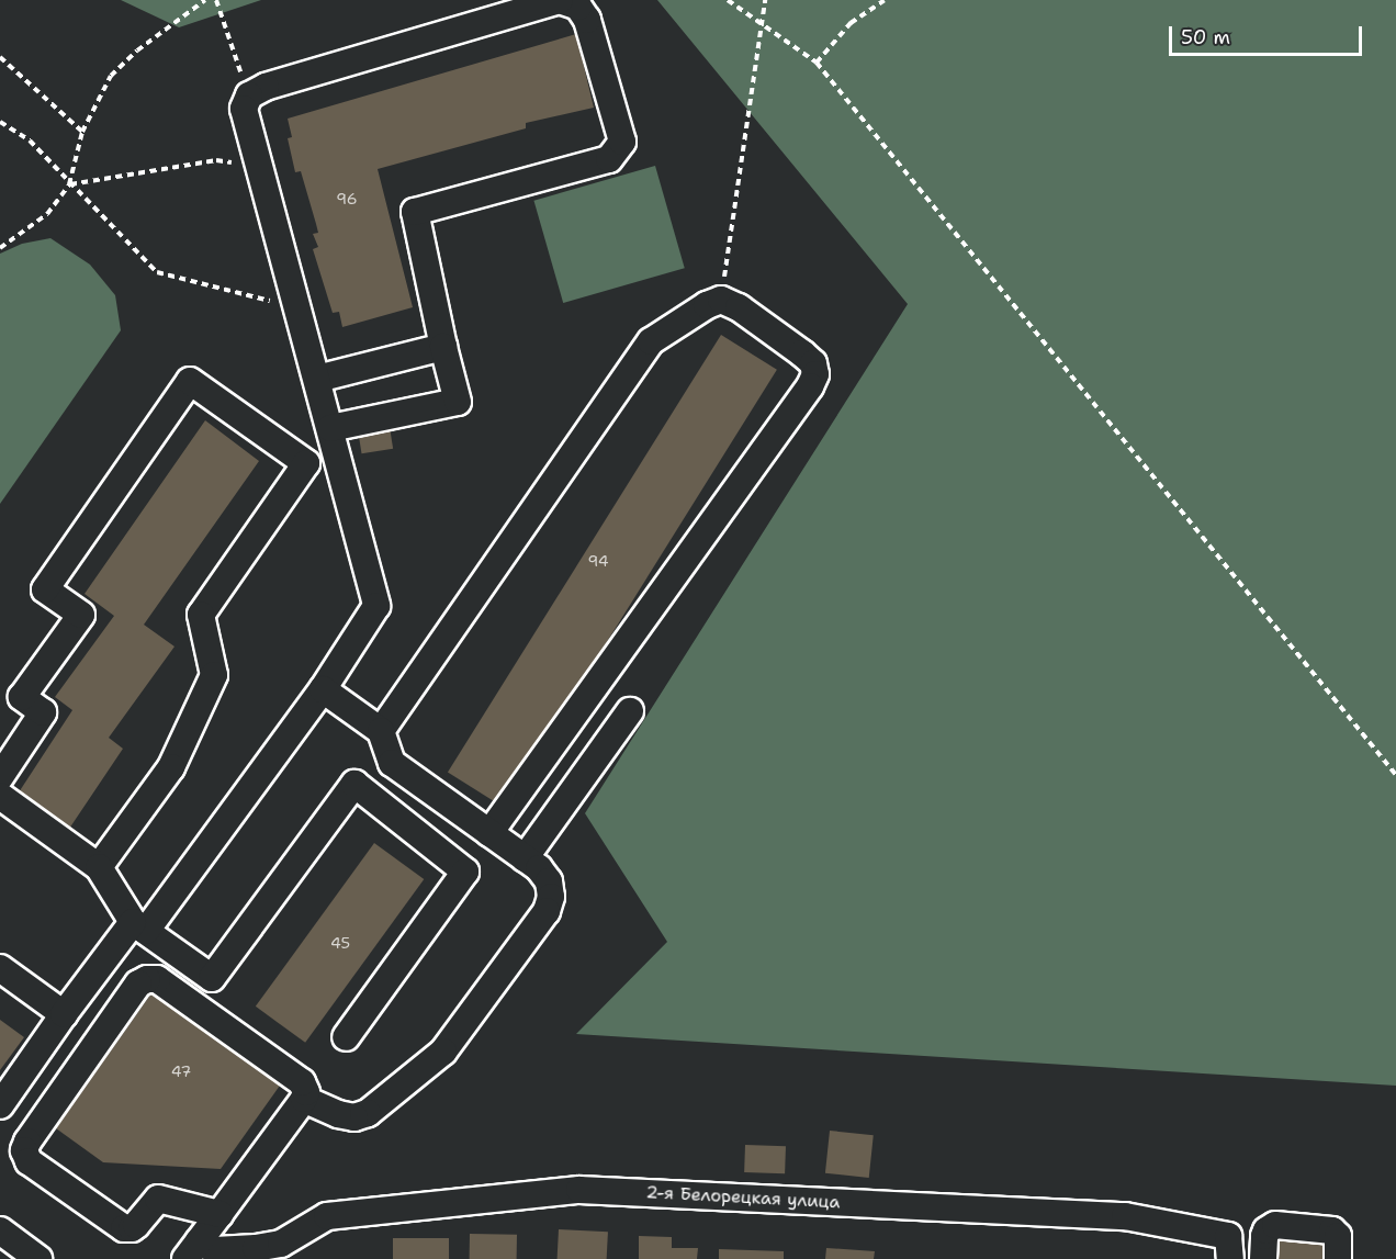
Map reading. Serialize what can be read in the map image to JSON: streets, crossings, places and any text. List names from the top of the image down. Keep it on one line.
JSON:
{"streets":{"street":["2-я Белорецкая улица"]},"house_numbers":["96","94","45","47"],"scale_bar":"50 m"}
